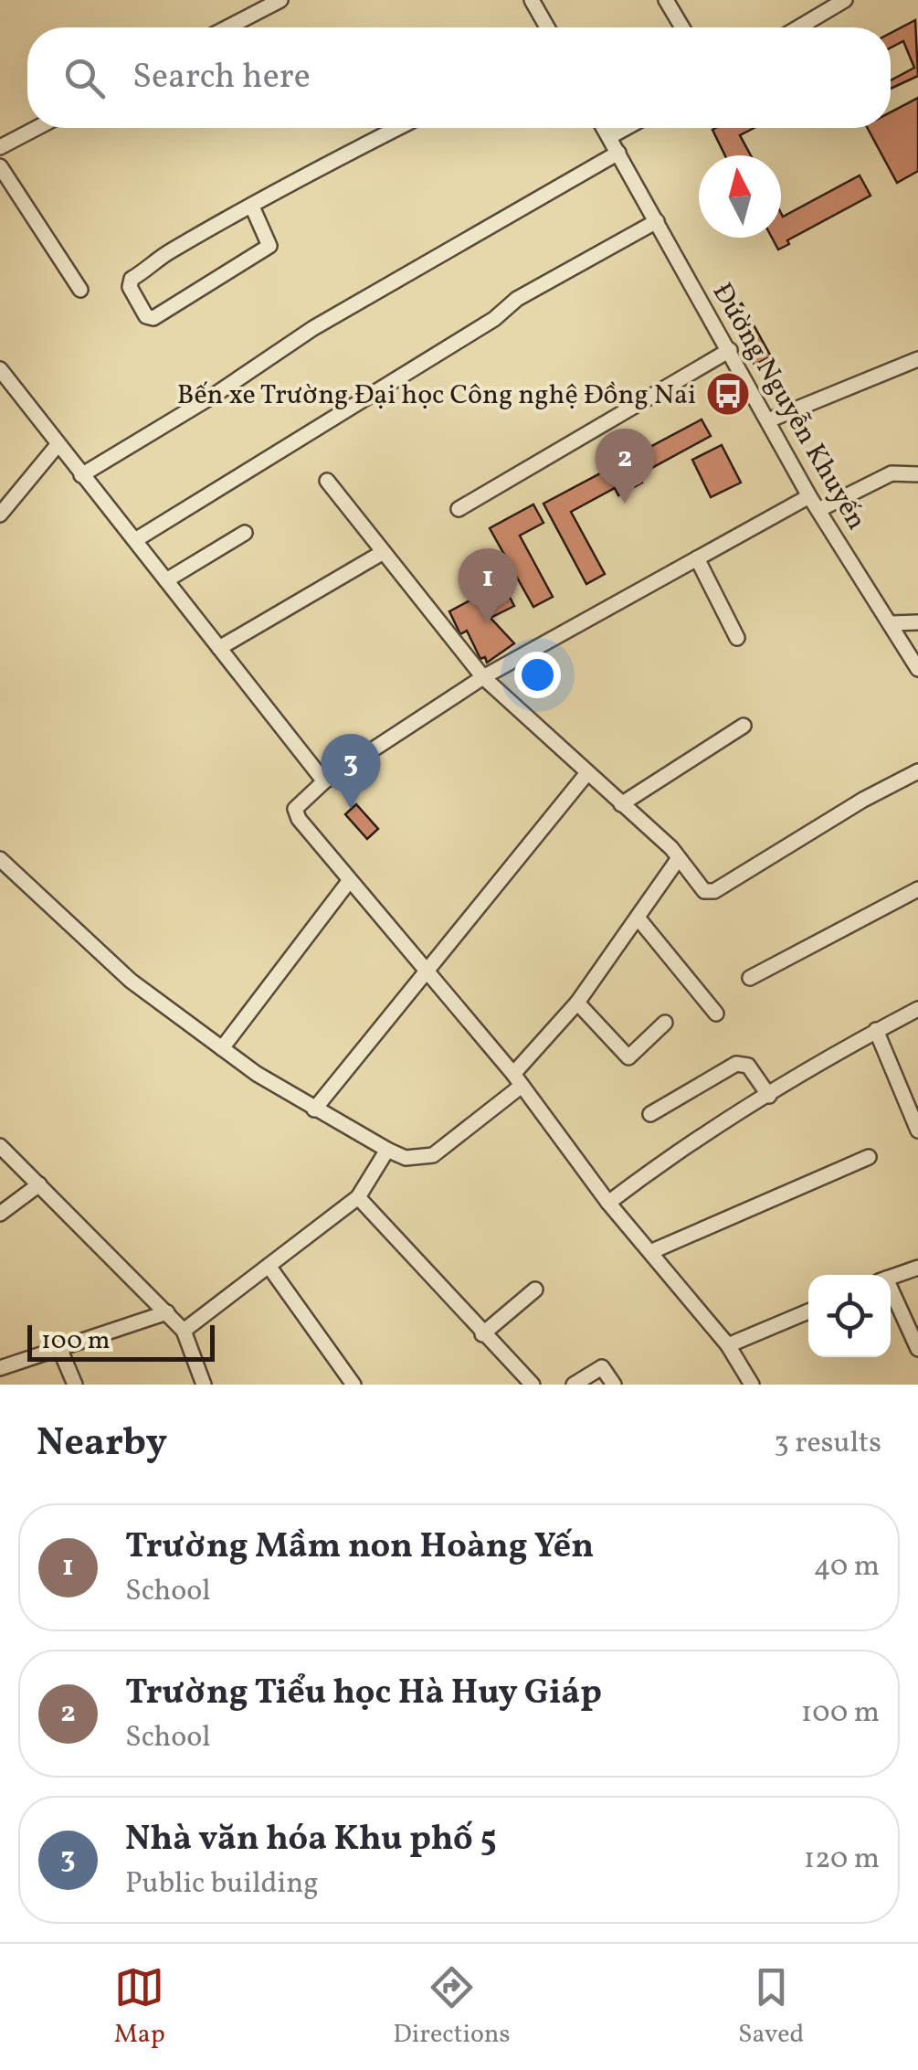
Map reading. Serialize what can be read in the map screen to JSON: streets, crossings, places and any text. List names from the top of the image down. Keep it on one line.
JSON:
{"streets":{"street":["Đường Nguyễn Khuyến"]},"places":{"bus stop":["Bến xe Trường Đại học Công nghệ Đồng Nai"]},"scale_bar":"100 m","north":"top","page":{"search":"Search here","pins":["2","1","3"],"scale":"100 m","heading":["Nearby","3 results"],"list":[{"mark":"1","name":"Trường Mầm non Hoàng Yến","note":"School","value":"40 m"},{"mark":"2","name":"Trường Tiểu học Hà Huy Giáp","note":"School","value":"100 m"},{"mark":"3","name":"Nhà văn hóa Khu phố 5","note":"Public building","value":"120 m"}],"nav":["Map","Directions","Saved"]}}
